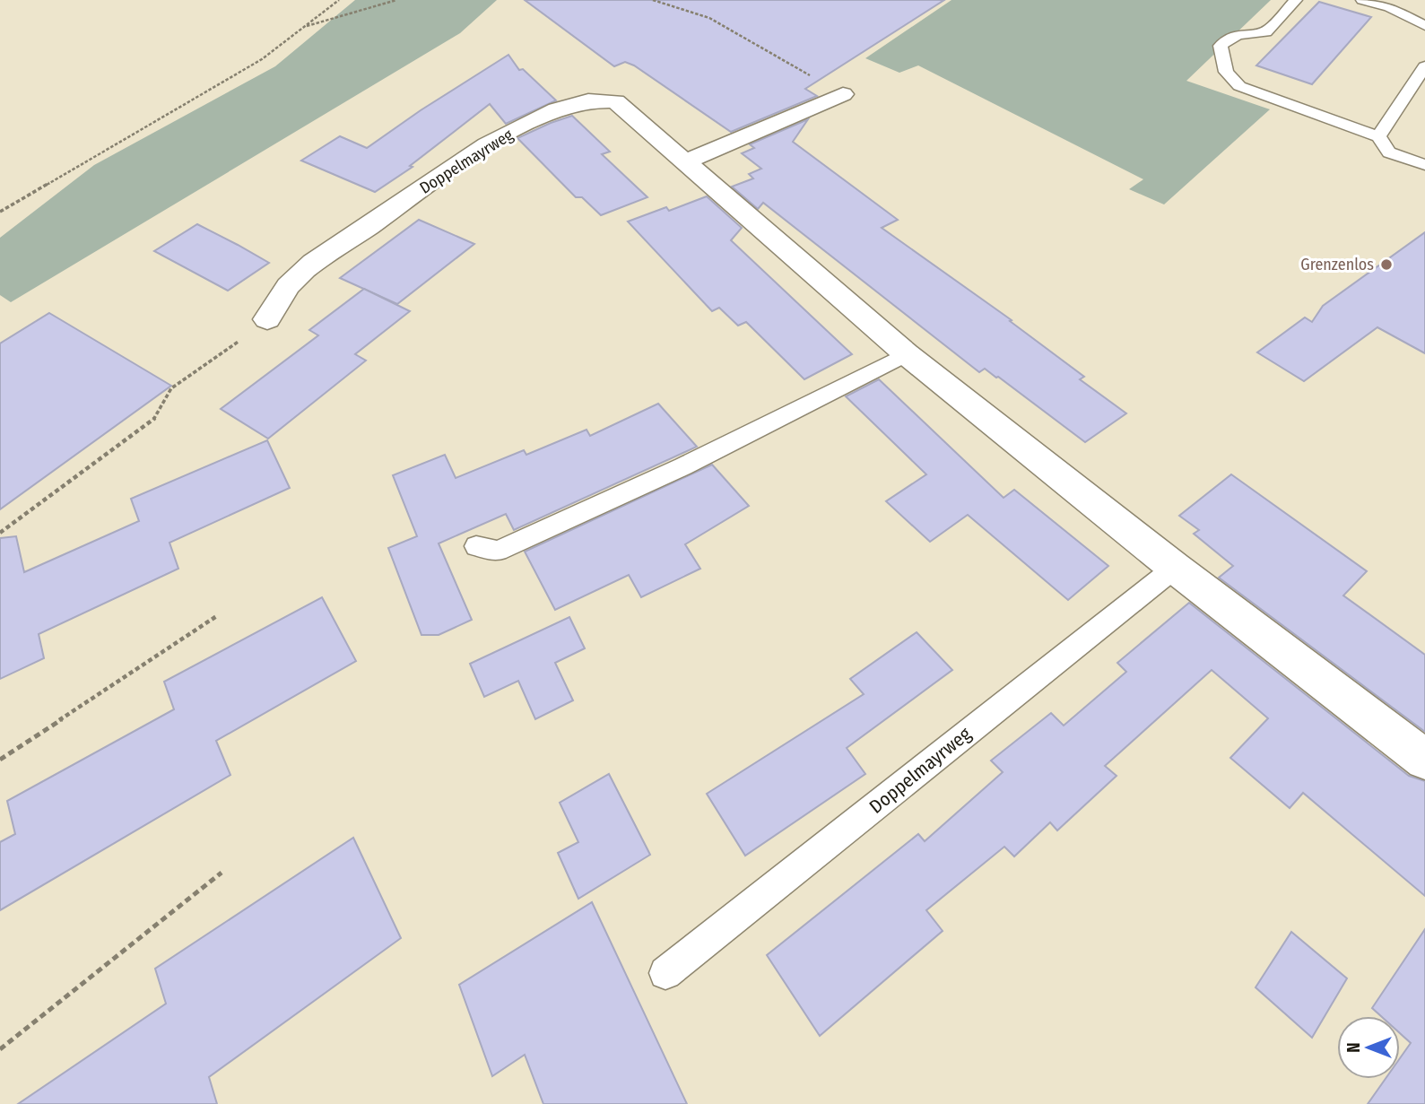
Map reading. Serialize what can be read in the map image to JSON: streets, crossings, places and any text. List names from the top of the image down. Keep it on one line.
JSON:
{"streets":{"street":["Doppelmayrweg"]},"places":["Grenzenlos"],"north":"left"}
